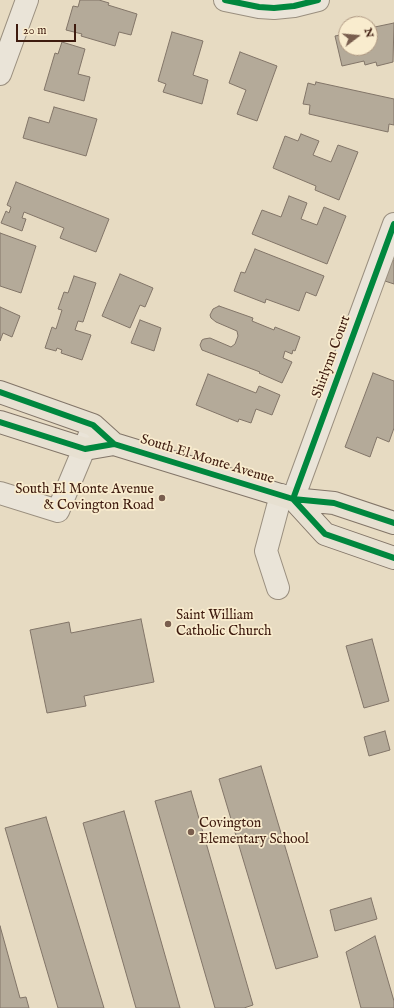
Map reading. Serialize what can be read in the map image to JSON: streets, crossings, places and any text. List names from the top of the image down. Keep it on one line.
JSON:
{"streets":{"main road":["South El Monte Avenue"],"street":["Shirlynn Court"]},"crossings":[["Shirlynn Court","South El Monte Avenue"]],"places":["South El Monte Avenue & Covington Road","Saint William Catholic Church","Covington Elementary School"],"scale_bar":"20 m","north":"right"}
